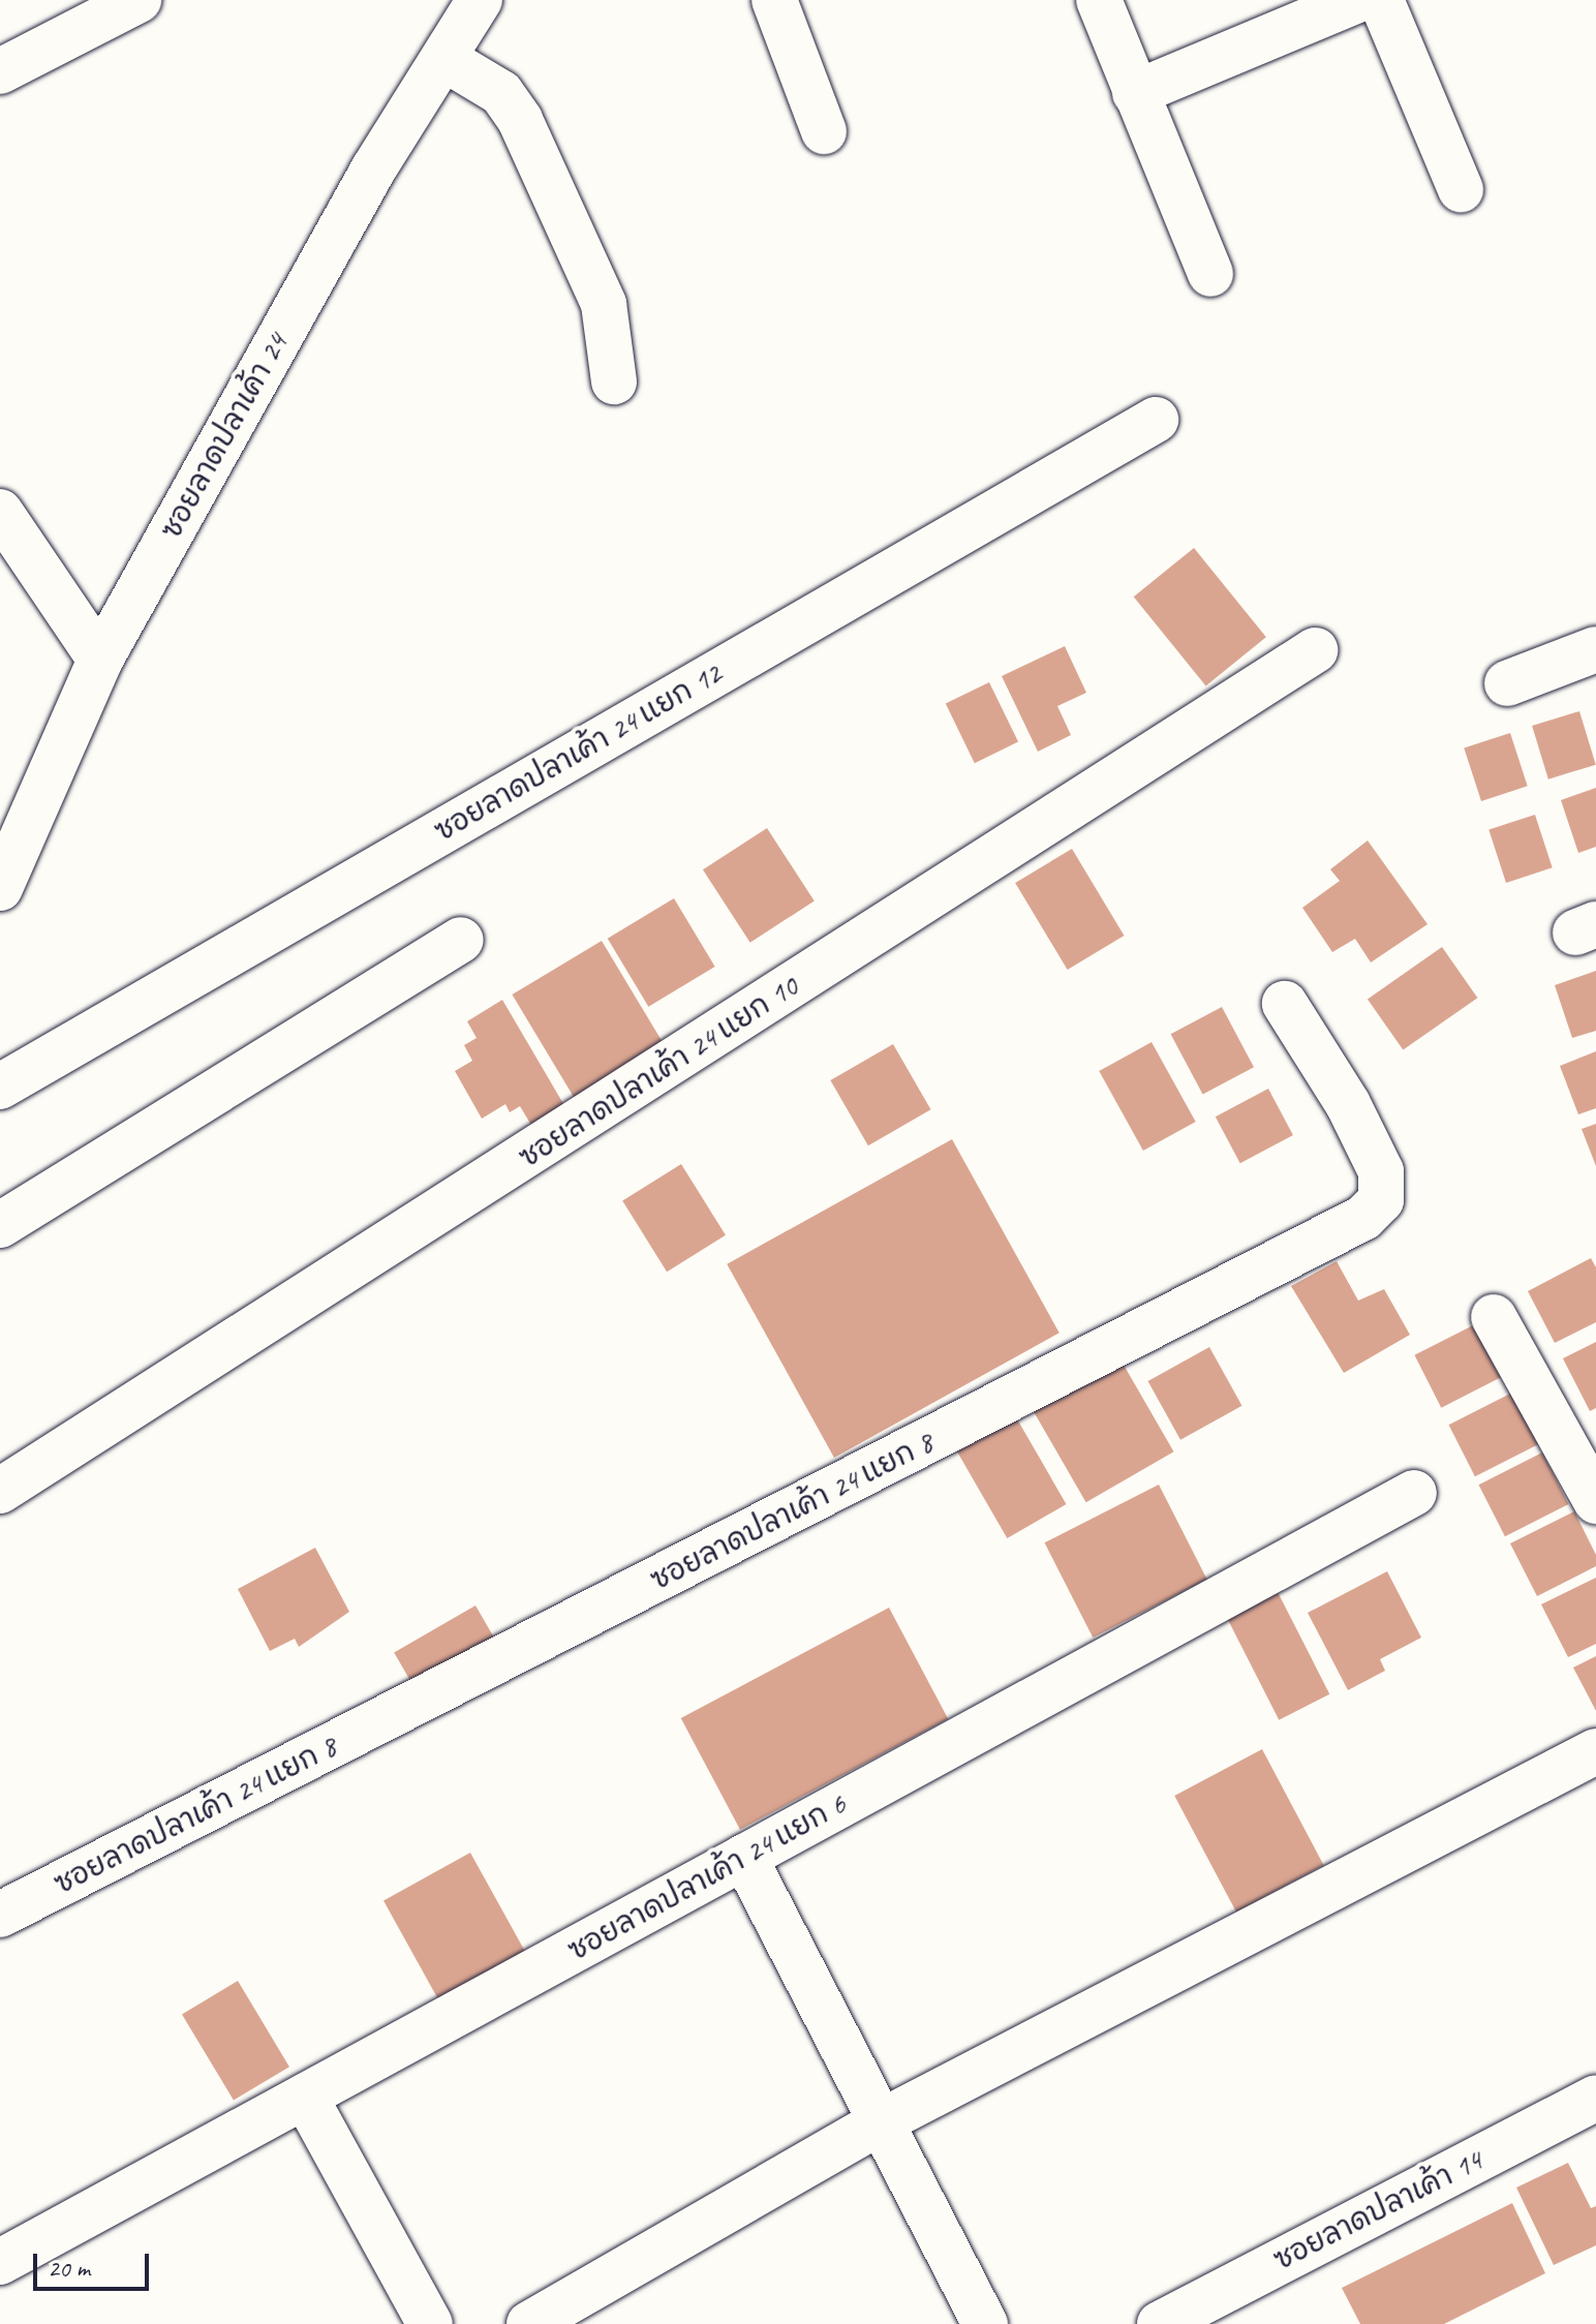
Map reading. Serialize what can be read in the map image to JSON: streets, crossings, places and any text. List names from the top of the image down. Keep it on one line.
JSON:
{"streets":{"street":["ซอยลาดปลาเค้า 24","ซอยลาดปลาเค้า 24 แยก 12","ซอยลาดปลาเค้า 24 แยก 10","ซอยลาดปลาเค้า 24 แยก 8","ซอยลาดปลาเค้า 24 แยก 6","ซอยลาดปลาเค้า 14"]},"scale_bar":"20 m"}
